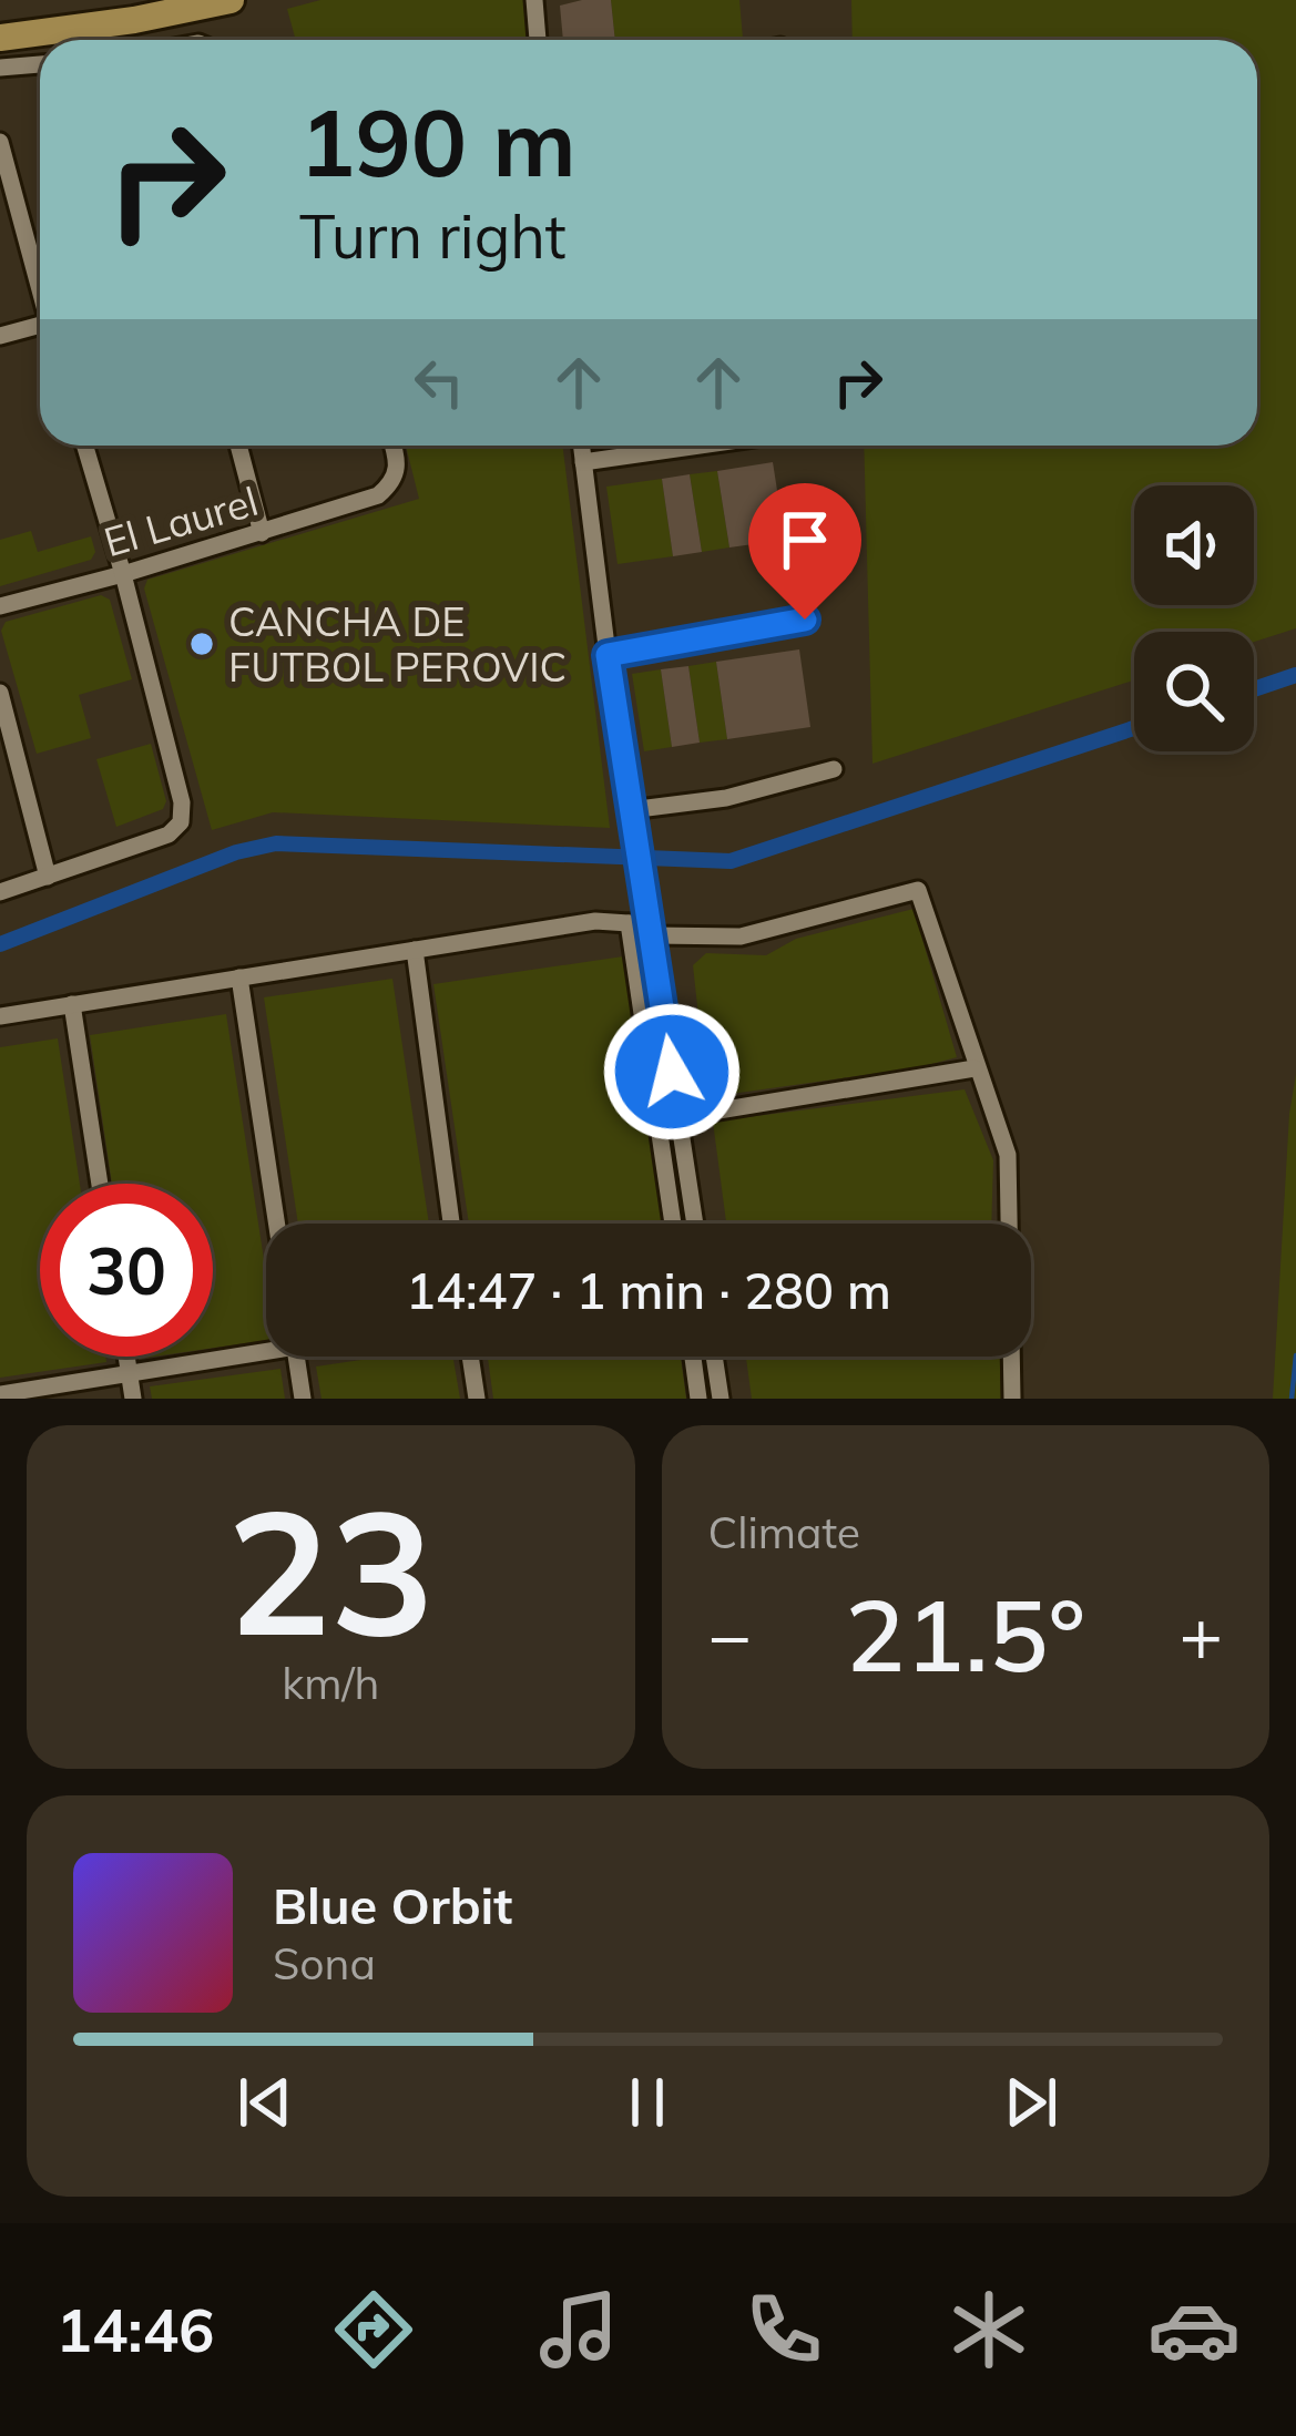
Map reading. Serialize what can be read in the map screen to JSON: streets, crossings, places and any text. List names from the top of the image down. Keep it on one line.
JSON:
{"streets":{"street":["El Laurel"]},"places":["CANCHA DE FUTBOL PEROVIC"],"page":{"turn":["190 m","Turn right"],"limit":"30","trip":"14:47 · 1 min · 280 m","tile":[["23","km/h"],"Climate"],"heat":["−","21.5°","+"],"song":["Blue Orbit","Sona"],"tabs":"14:46"}}
